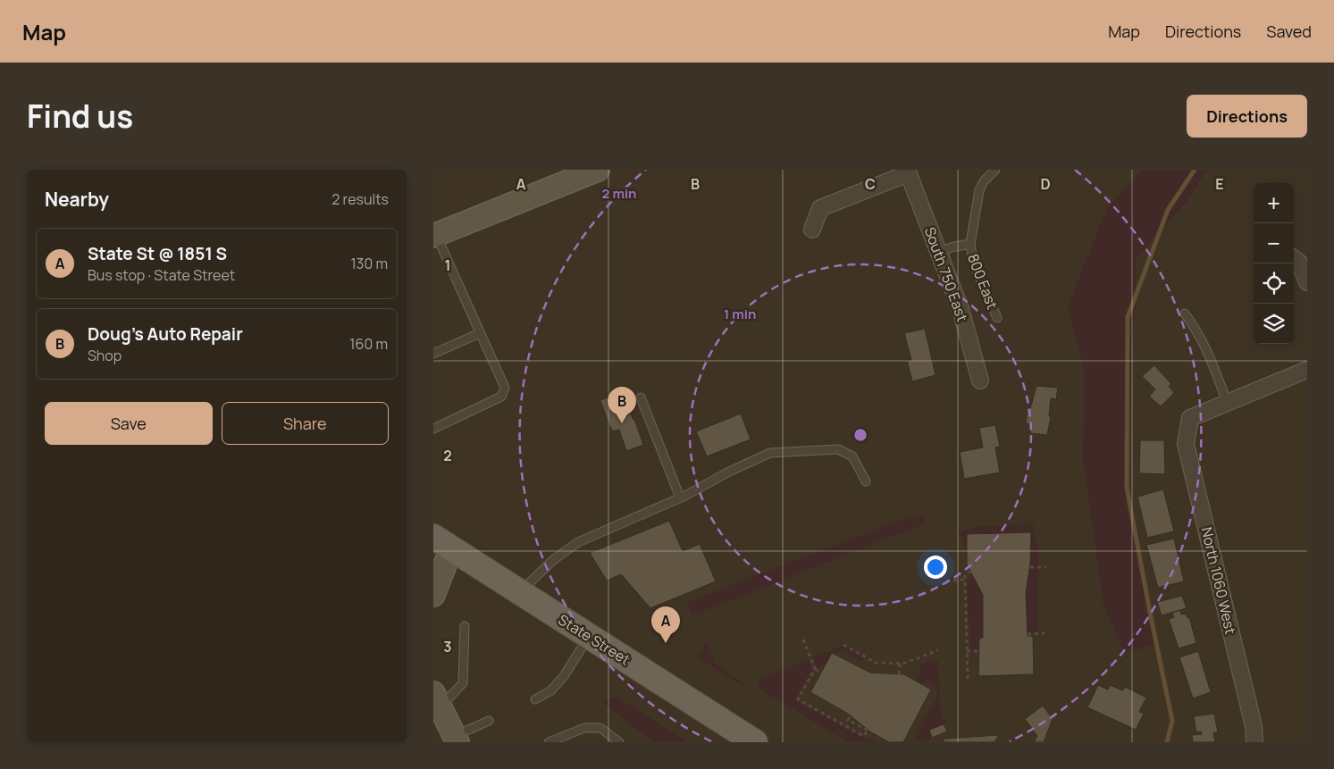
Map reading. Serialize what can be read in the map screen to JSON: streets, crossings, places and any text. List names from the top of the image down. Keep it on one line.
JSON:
{"streets":{"main road":["State Street"],"street":["South 750 East","North 1060 West"],"lane":["800 East"]},"page":{"header":"Map","nav":["Map","Directions","Saved"],"title":"Find us","buttons":["Directions",["Save","Share"]],"heading":["Nearby","2 results"],"map_buttons":["+","−"],"list":[{"mark":"A","name":"State St @ 1851 S","note":"Bus stop · State Street","value":"130 m"},{"mark":"B","name":"Doug's Auto Repair","note":"Shop","value":"160 m"}],"pins":["B","A"]},"grid":{"columns":["A","B","C","D","E"],"rows":["1","2","3"]},"rings":["2 min","1 min"]}
